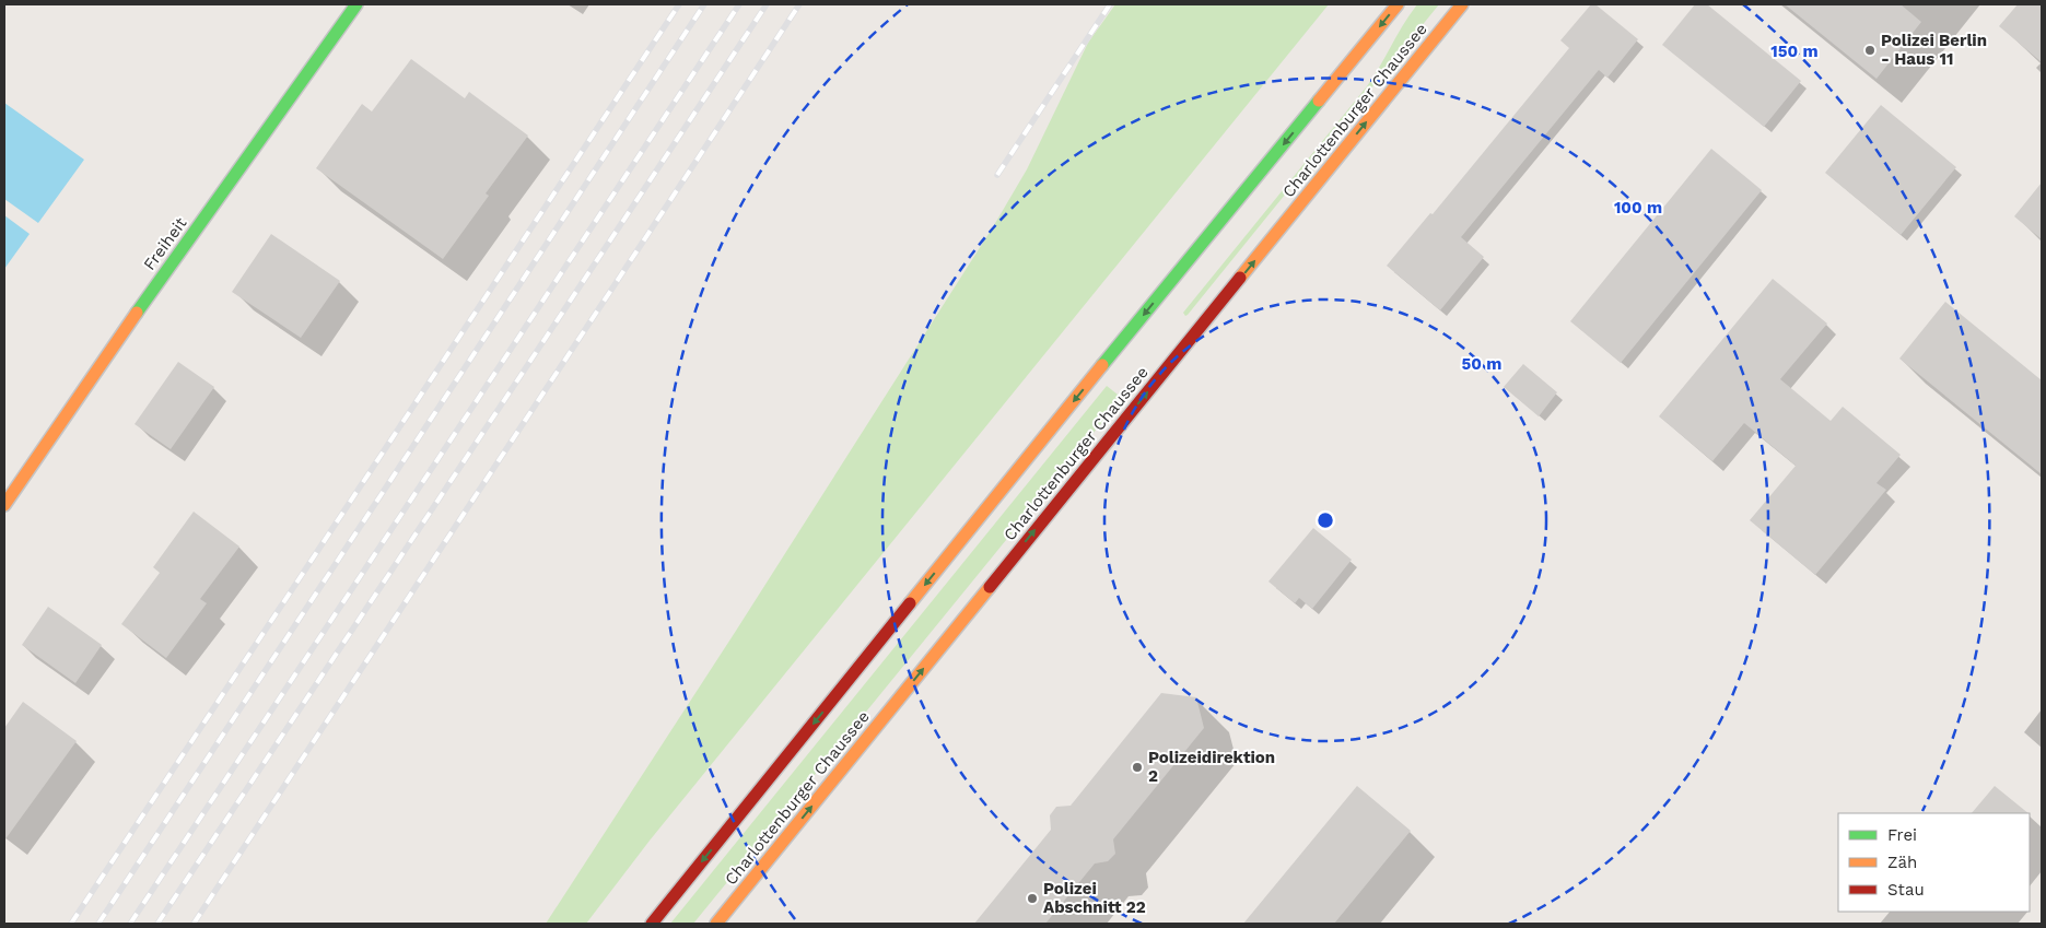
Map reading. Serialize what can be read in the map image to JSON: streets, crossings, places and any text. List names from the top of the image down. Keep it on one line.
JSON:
{"streets":{"main road":["Charlottenburger Chaussee","Freiheit"]},"places":["Polizei Berlin - Haus 11","Polizeidirektion 2","Polizei Abschnitt 22"],"legend":["Frei","Zäh","Stau"],"rings":["150 m","100 m","50 m"]}
